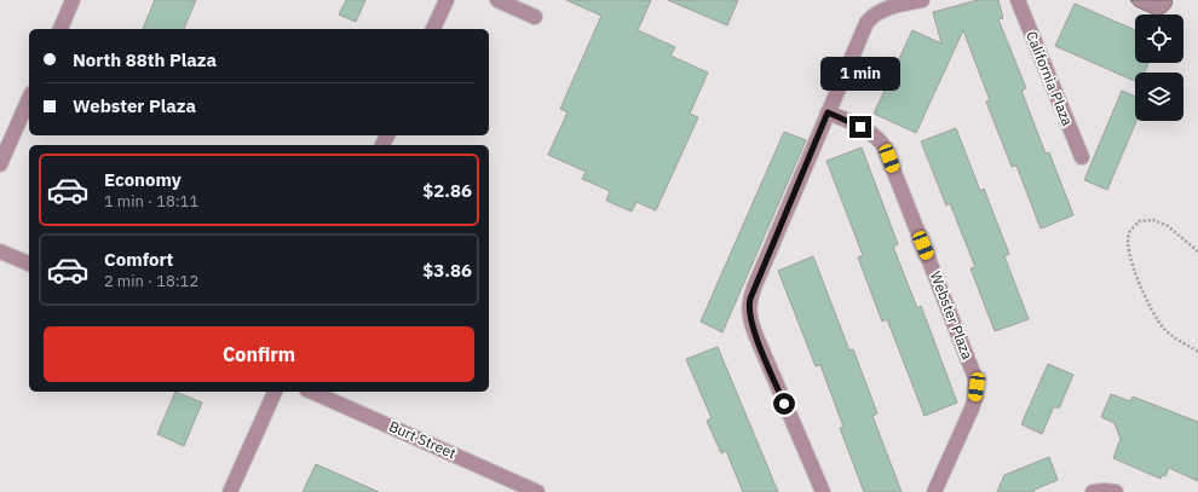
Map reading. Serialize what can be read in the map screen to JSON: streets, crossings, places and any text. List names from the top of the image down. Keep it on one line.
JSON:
{"streets":{"street":["California Plaza","Webster Plaza","Burt Street"]},"page":{"banner":["North 88th Plaza","Webster Plaza"],"bubble":"1 min","list":[{"name":"Economy","note":"1 min · 18:11","value":"$2.86"},{"name":"Comfort","note":"2 min · 18:12","value":"$3.86"}],"buttons":"Confirm"}}
